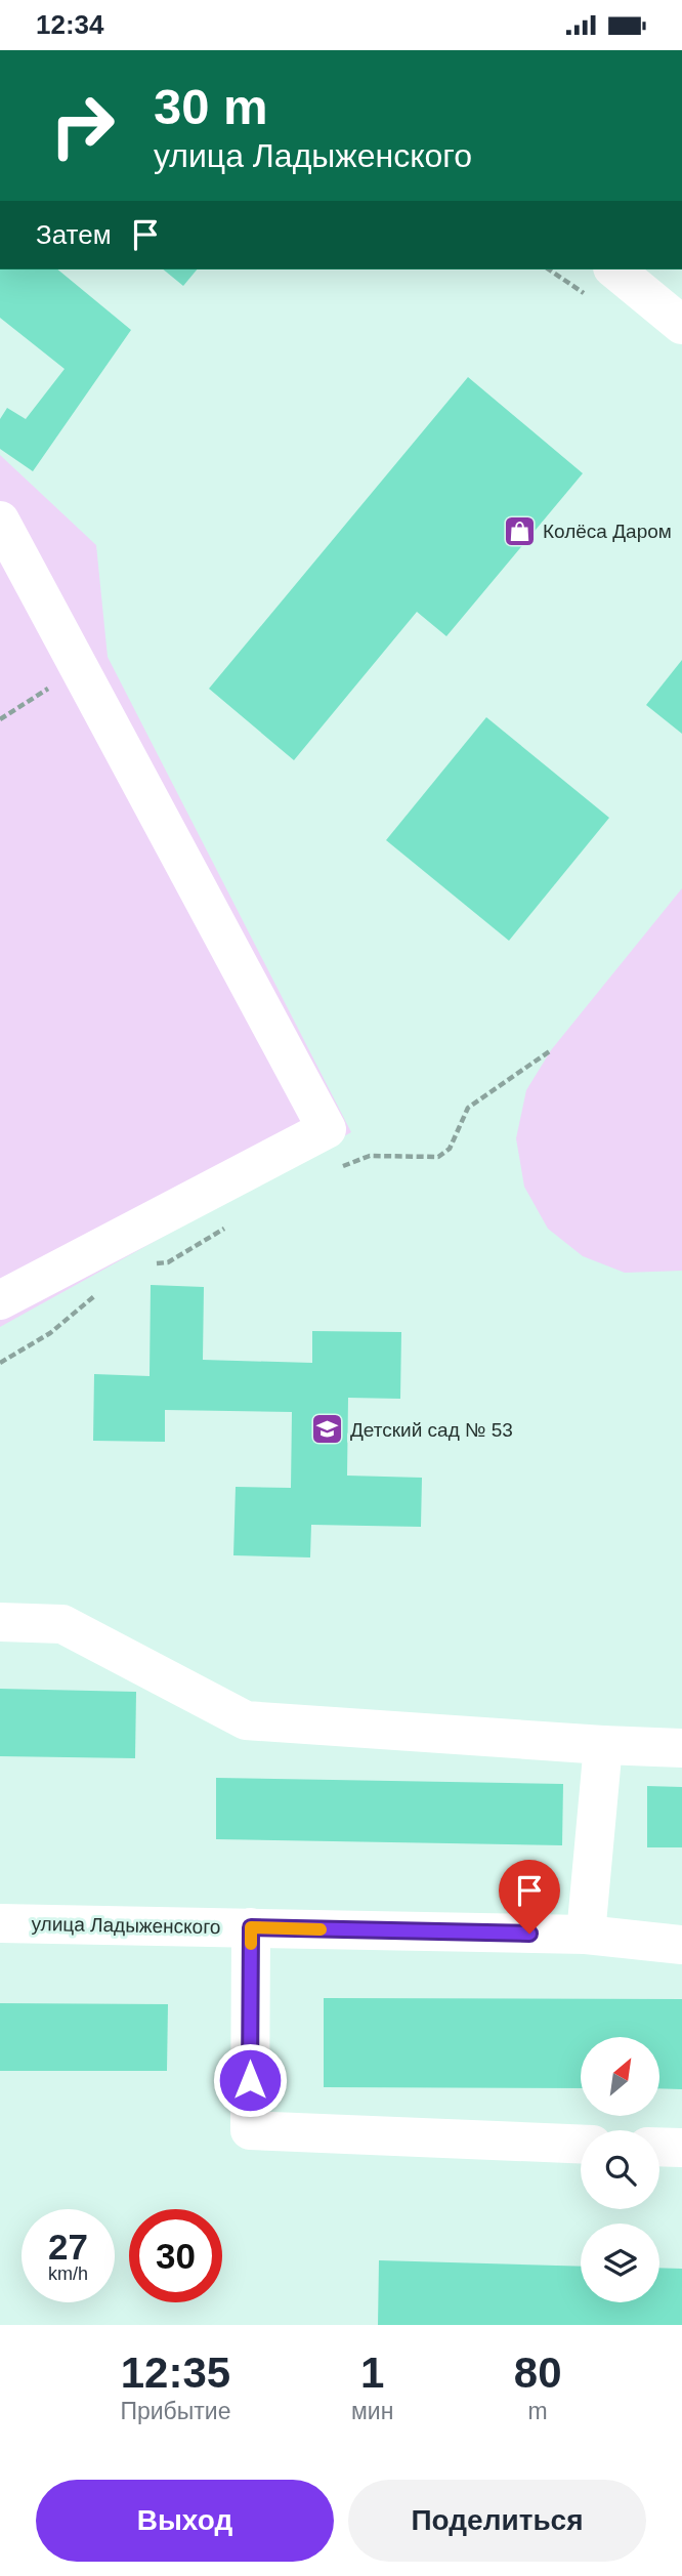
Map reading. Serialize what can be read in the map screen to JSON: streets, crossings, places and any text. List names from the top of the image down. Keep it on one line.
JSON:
{"streets":{"street":["улица Ладыженского"]},"places":{"shop":["Колёса Даром"],"school or university":["Детский сад № 53"]},"north":"top right","page":{"status":"12:34","turn":["30 m","улица Ладыженского"],"then":"Затем","speed":"27 km/h","limit":"30","eta":["12:35","Прибытие","1","мин","80","m"],"buttons":["Выход","Поделиться"]}}
